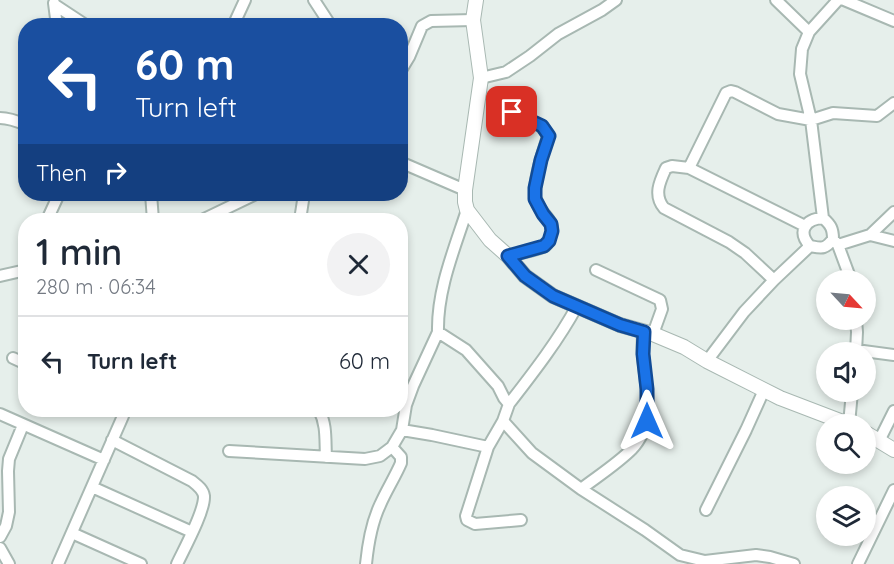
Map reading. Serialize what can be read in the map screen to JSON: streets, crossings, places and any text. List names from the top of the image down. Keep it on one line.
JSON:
{"north":"bottom right","page":{"turn":["60 m","Turn left"],"then":"Then","heading":["1 min","280 m · 06:34"],"list":[{"name":"Turn left","value":"60 m"}]}}
